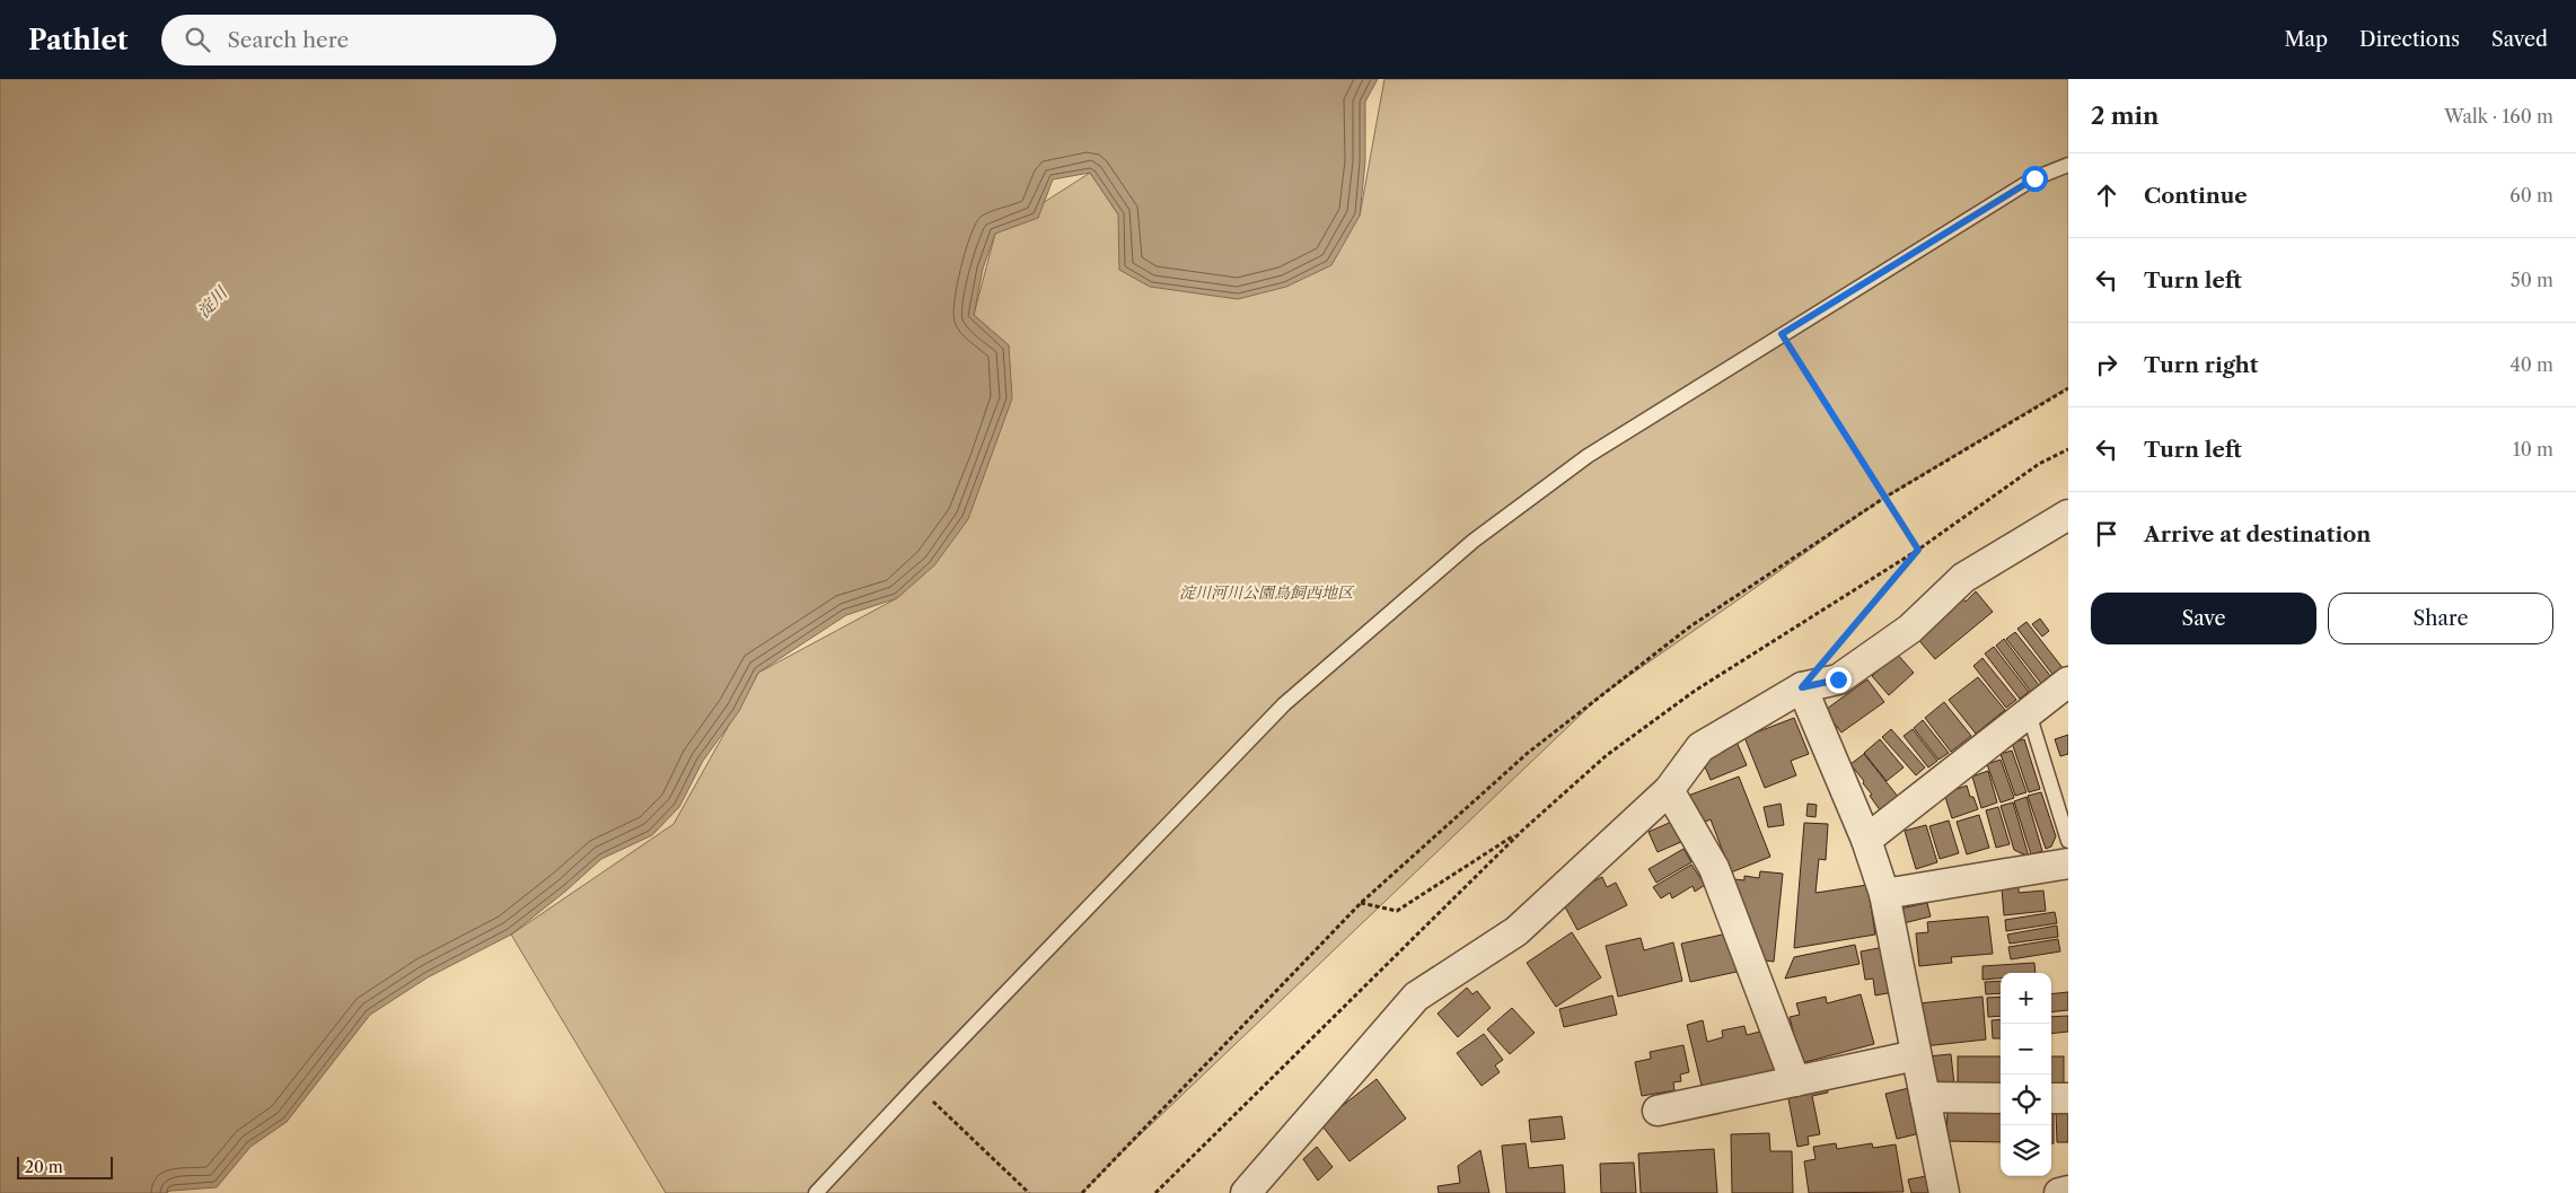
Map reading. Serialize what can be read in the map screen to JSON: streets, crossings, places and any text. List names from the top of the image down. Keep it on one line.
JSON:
{"water":["淀川"],"parks":["淀川河川公園鳥飼西地区"],"scale_bar":"20 m","page":{"header":"Pathlet","search":"Search here","nav":["Map","Directions","Saved"],"heading":["2 min","Walk · 160 m"],"list":[["Continue","60 m"],["Turn left","50 m"],["Turn right","40 m"],["Turn left","10 m"],"Arrive at destination"],"buttons":["Save","Share"],"map_buttons":["+","−"],"scale":"20 m"}}
